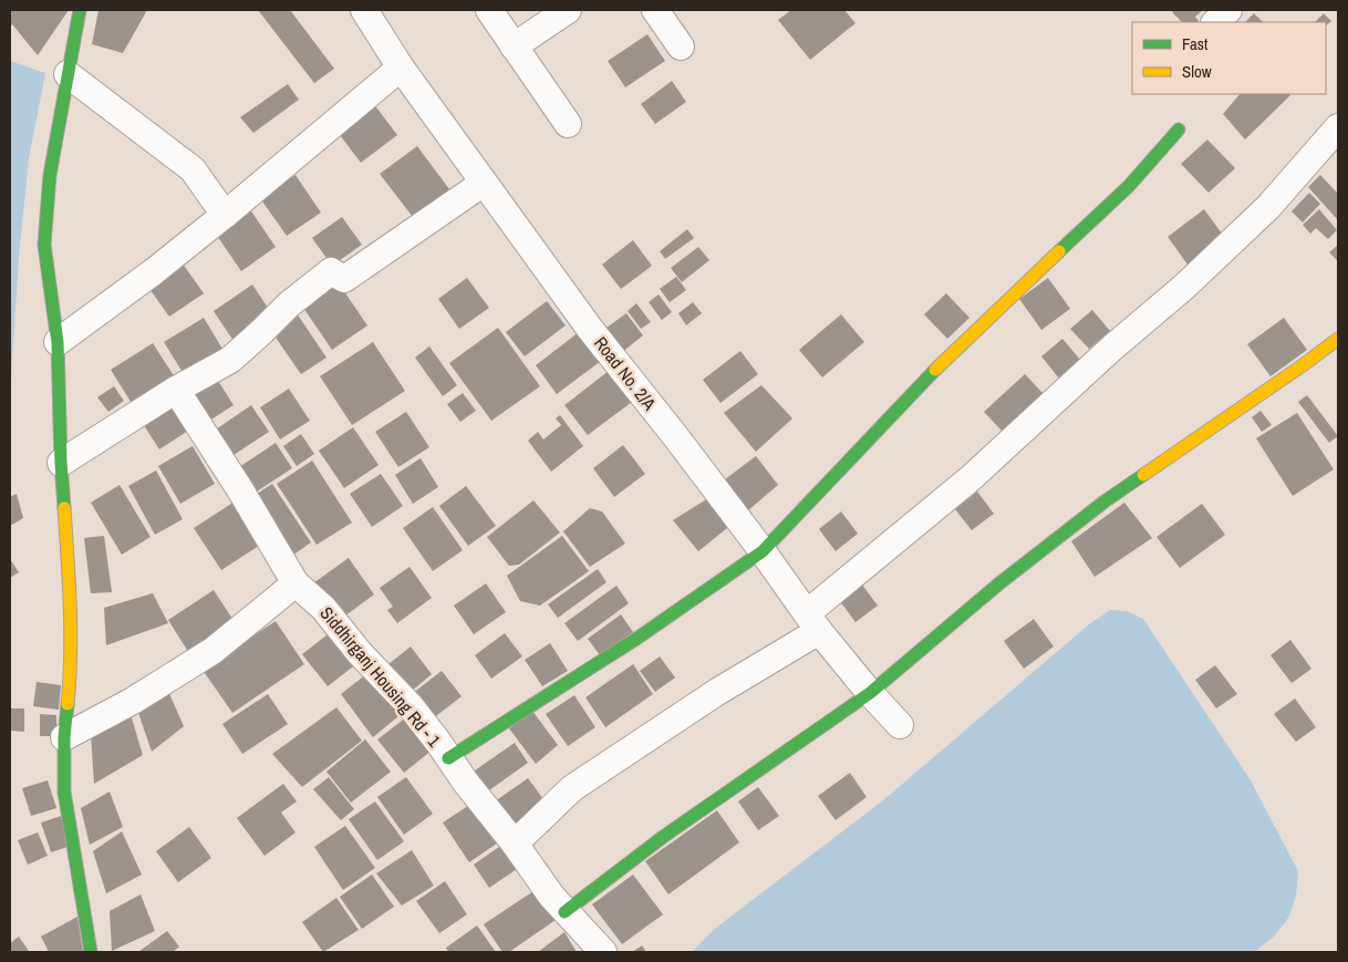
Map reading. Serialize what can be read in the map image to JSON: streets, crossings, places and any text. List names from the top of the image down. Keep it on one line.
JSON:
{"streets":{"street":["Road No. 2/A","Siddhirganj Housing Rd - 1"]},"legend":["Fast","Slow"]}
